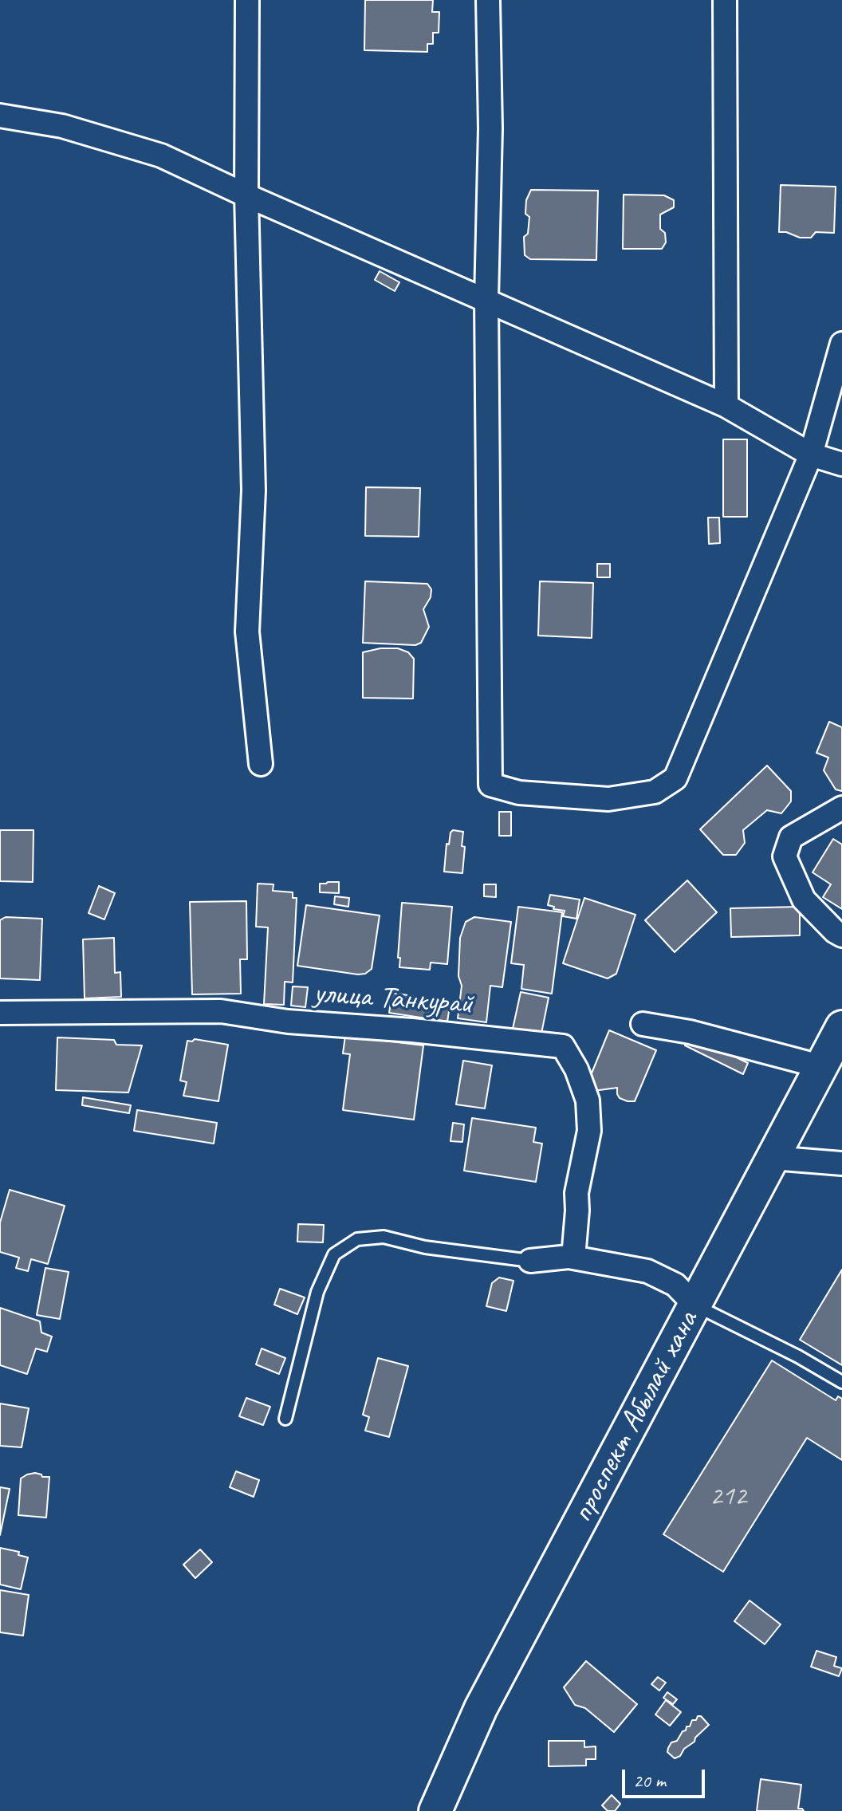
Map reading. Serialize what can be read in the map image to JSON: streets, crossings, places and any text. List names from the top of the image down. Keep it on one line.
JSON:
{"streets":{"main road":["проспект Абылай хана"],"street":["улица Танкурай"]},"house_numbers":["212"],"scale_bar":"20 m"}
